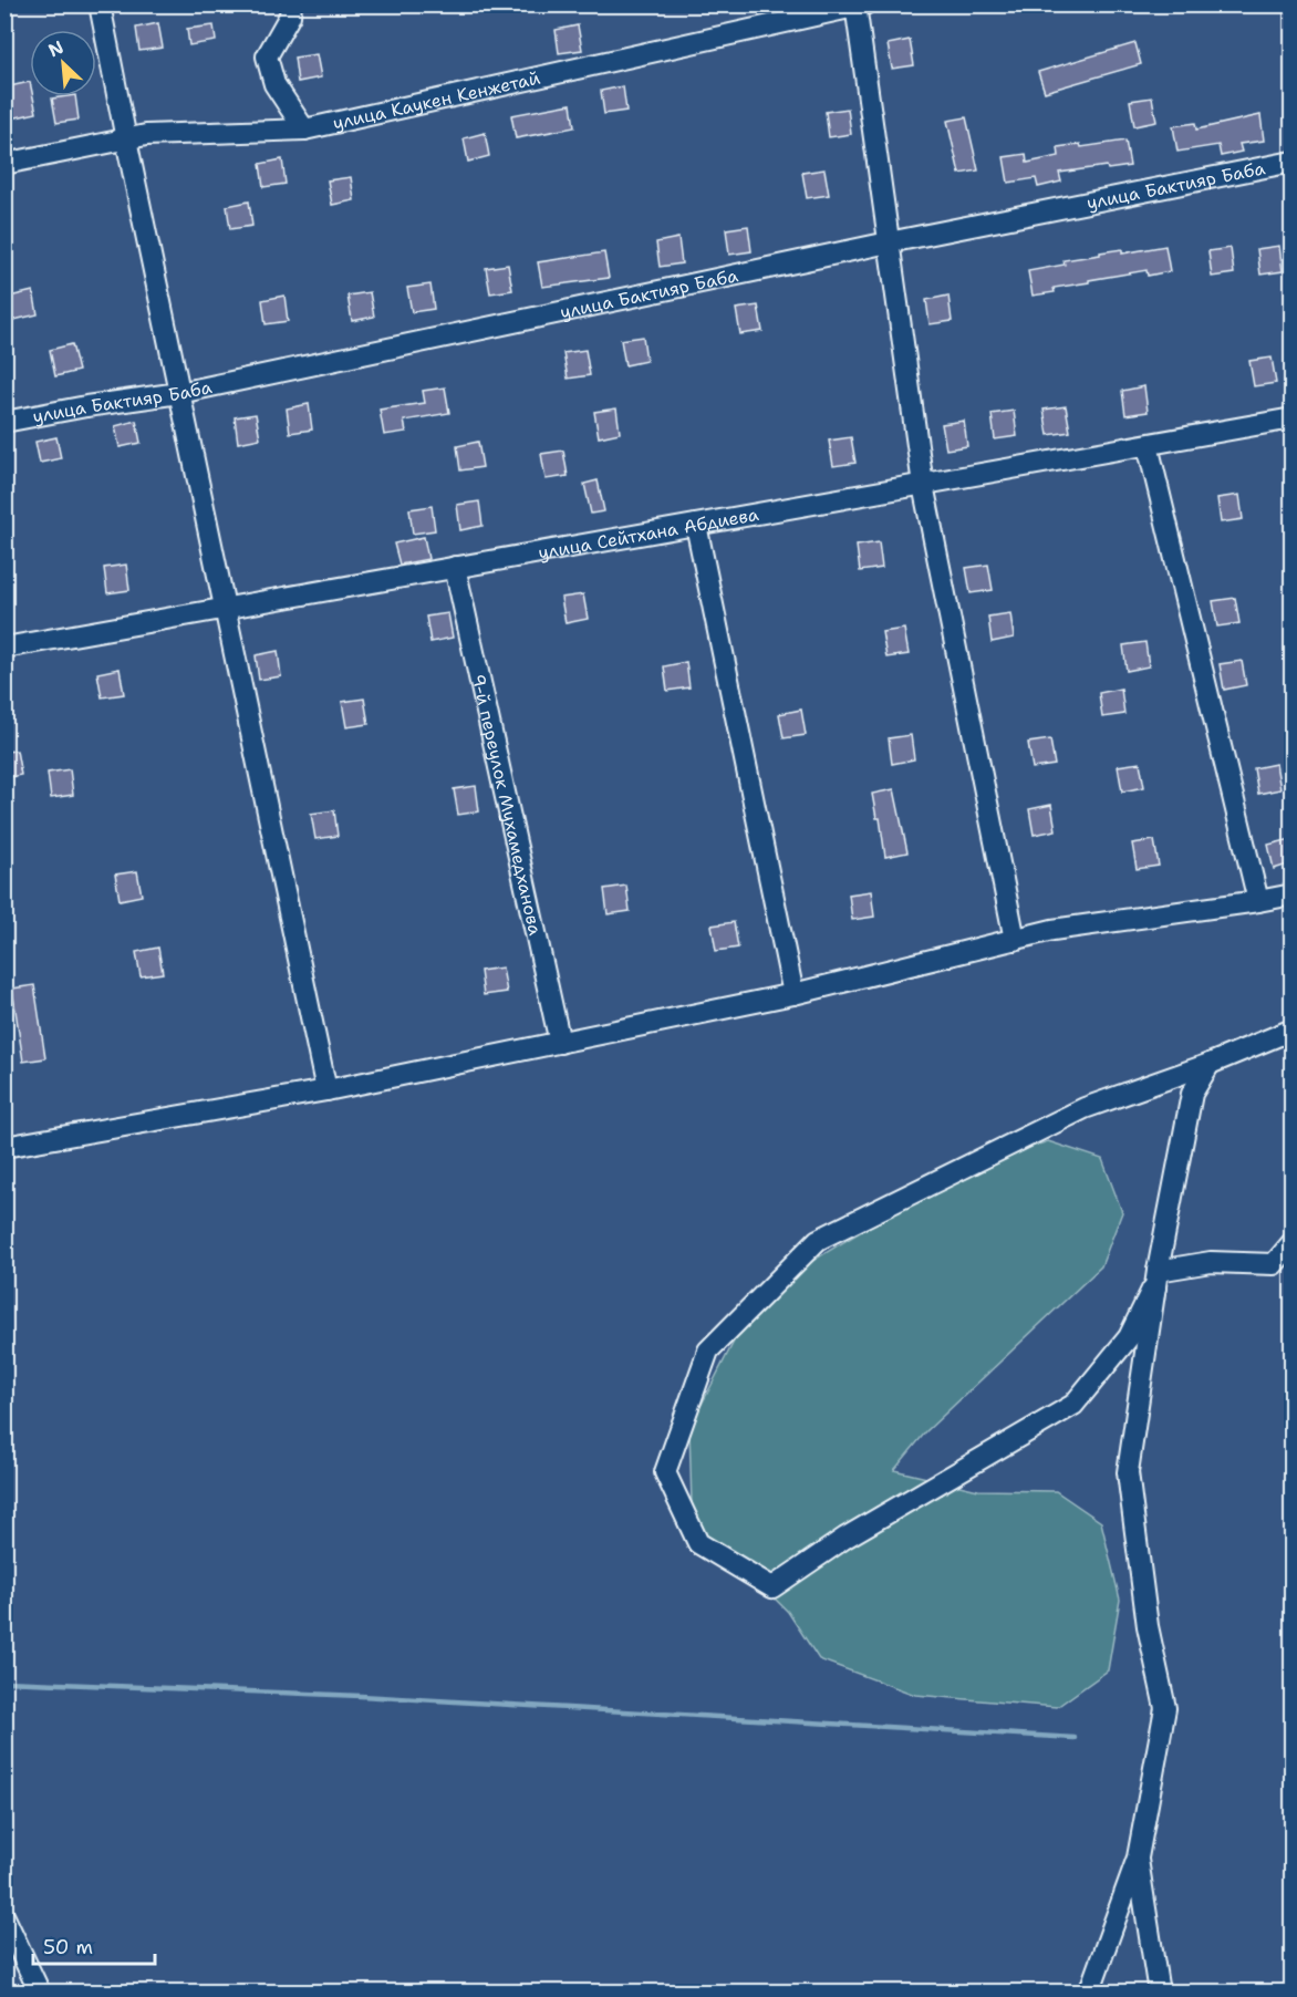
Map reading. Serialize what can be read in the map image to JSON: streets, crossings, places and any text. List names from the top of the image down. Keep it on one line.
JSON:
{"streets":{"street":["улица Каукен Кенжетай","улица Бактияр Баба","улица Сейтхана Абдиева","9-й переулок Мухамедханова"]},"crossings":[["улица Сейтхана Абдиева","9-й переулок Мухамедханова"]],"scale_bar":"50 m","north":"top left"}
